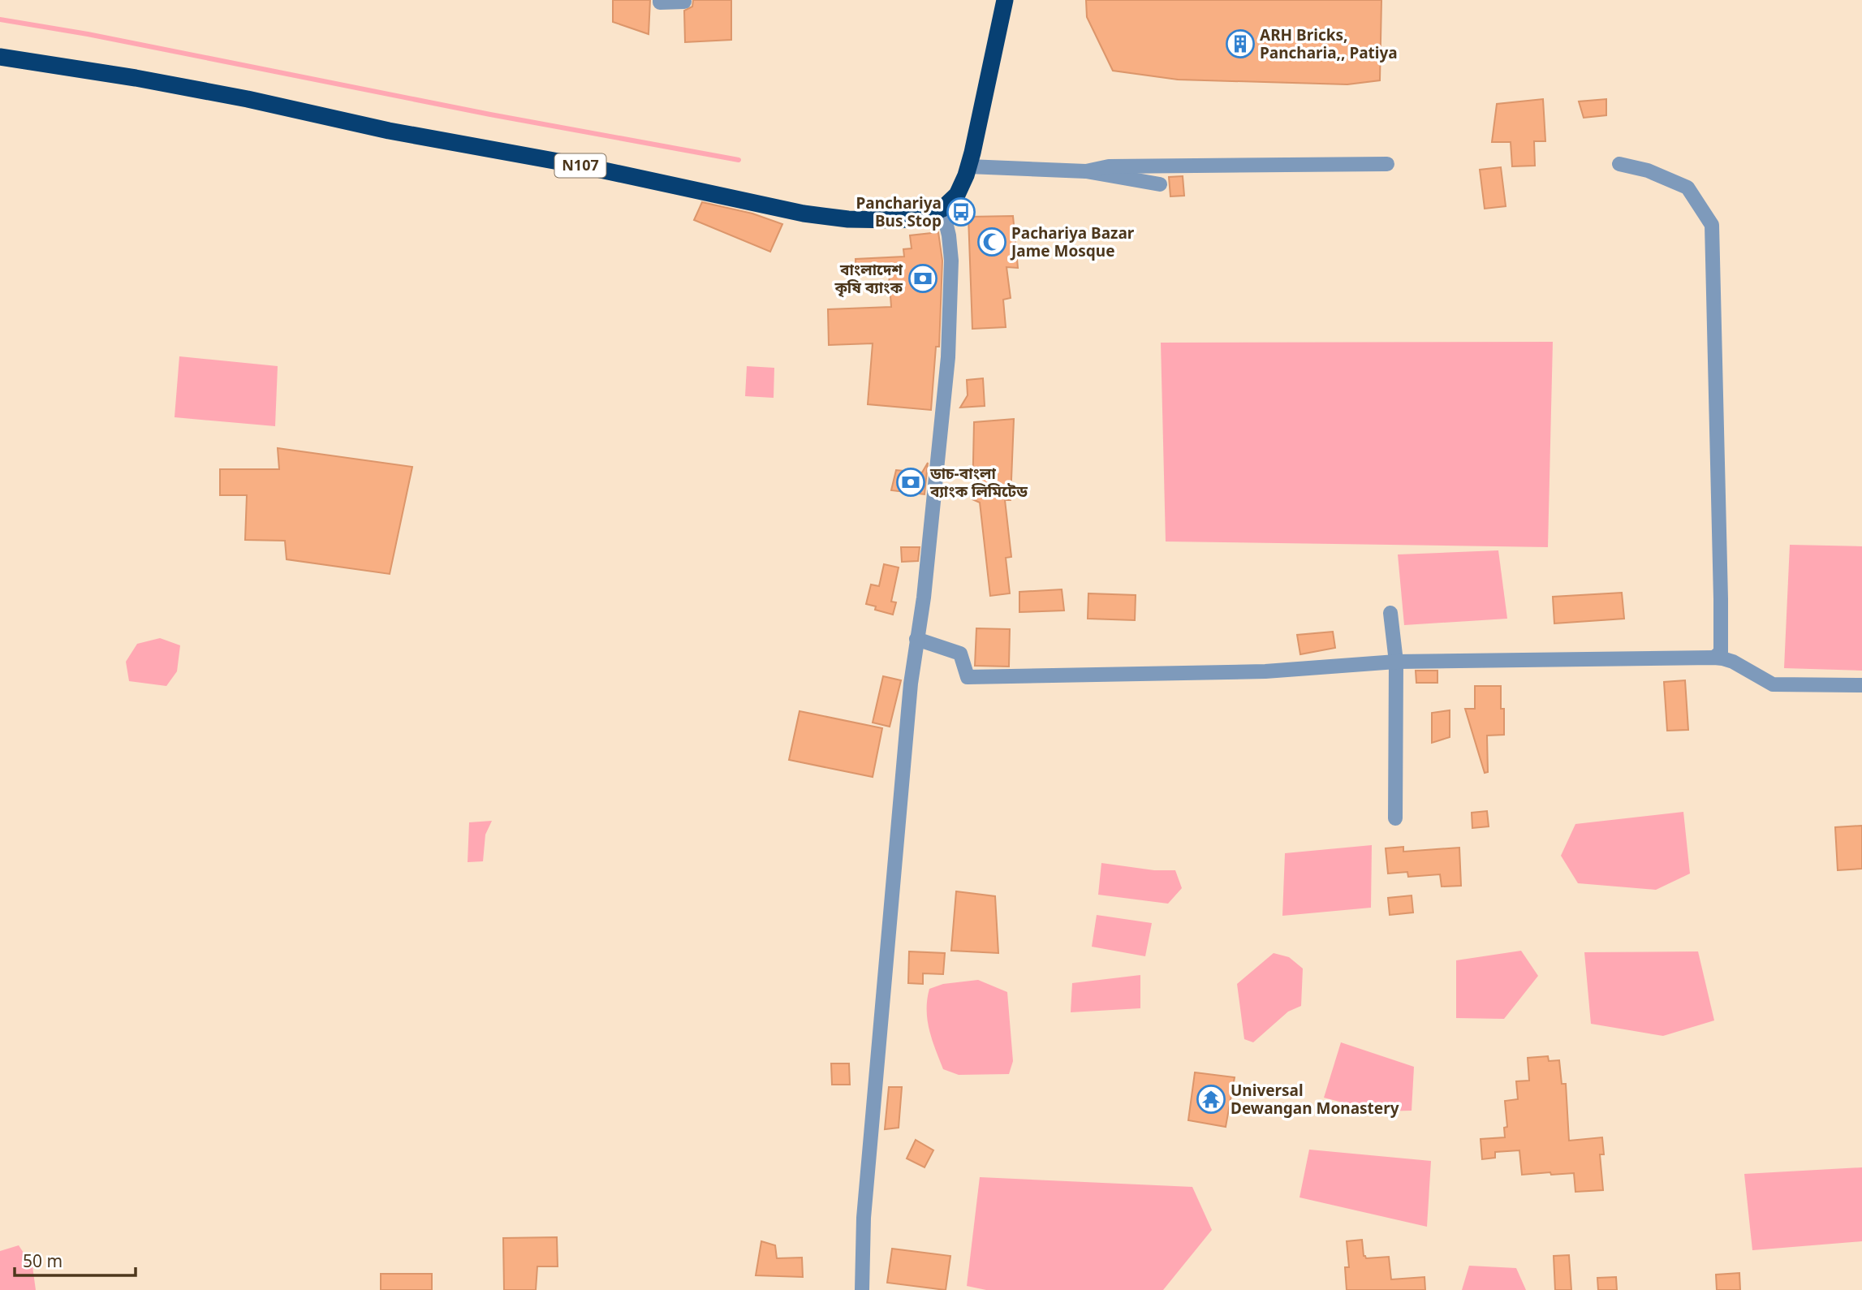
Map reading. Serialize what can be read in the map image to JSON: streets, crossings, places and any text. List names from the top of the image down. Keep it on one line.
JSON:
{"streets":{"highway":["N107"]},"places":{"building":["ARH Bricks, Pancharia,, Patiya"],"bus stop":["Panchariya Bus Stop"],"mosque":["Pachariya Bazar Jame Mosque"],"bank":["বাংলাদেশ কৃষি ব্যাংক","ডাচ-বাংলা ব্যাংক লিমিটেড"],"temple":["Universal Dewangan Monastery"]},"scale_bar":"50 m"}
